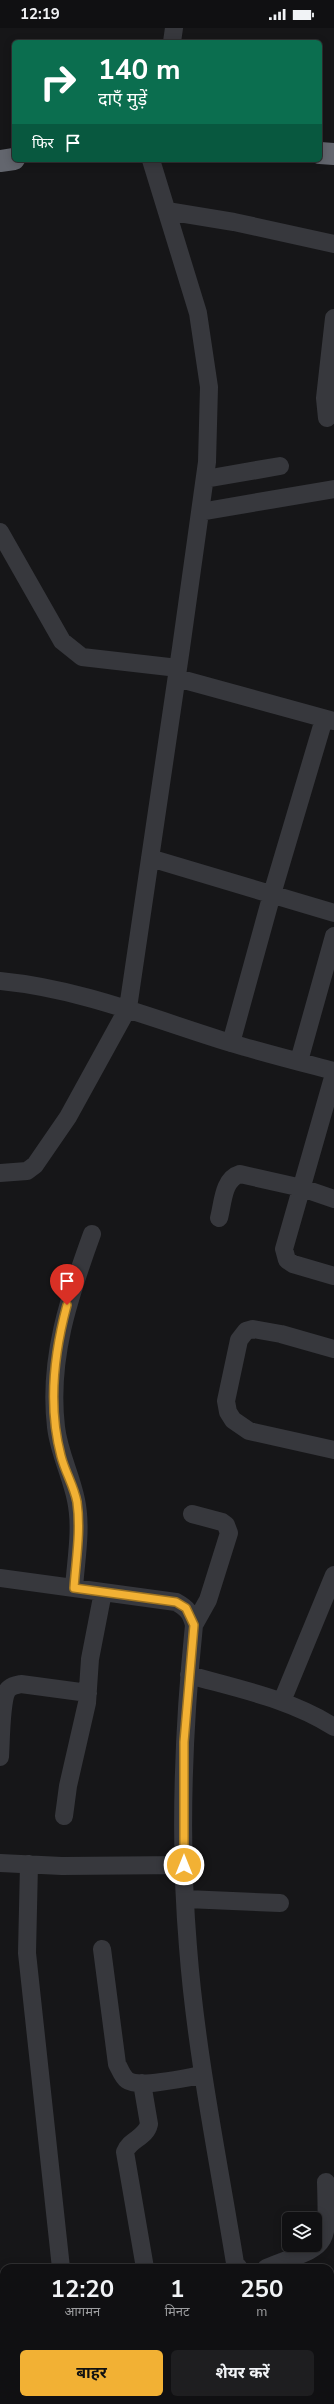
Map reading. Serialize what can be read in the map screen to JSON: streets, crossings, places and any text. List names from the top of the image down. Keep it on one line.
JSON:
{"page":{"status":"12:19","turn":["140 m","दाएँ मुड़ें"],"then":"फिर","eta":["12:20","आगमन","1","मिनट","250","m"],"buttons":["बाहर","शेयर करें"]}}
